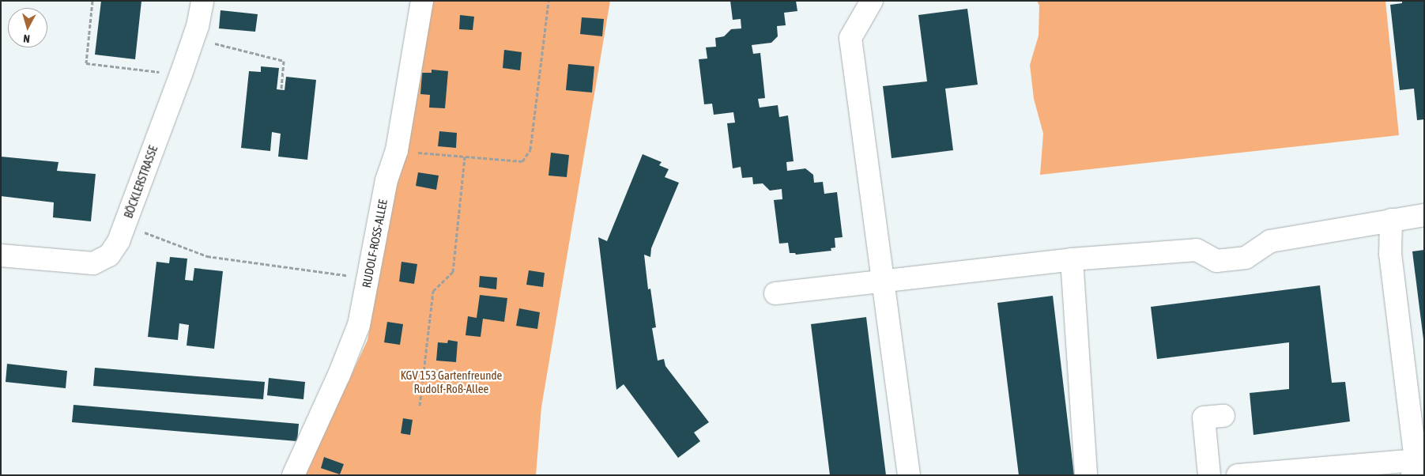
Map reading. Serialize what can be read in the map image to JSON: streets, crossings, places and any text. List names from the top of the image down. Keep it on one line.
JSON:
{"streets":{"street":["BÖCKLERSTRASSE","RUDOLF-ROSS-ALLEE"]},"parks":["KGV 153 Gartenfreunde Rudolf-Roß-Allee"],"north":"bottom"}
